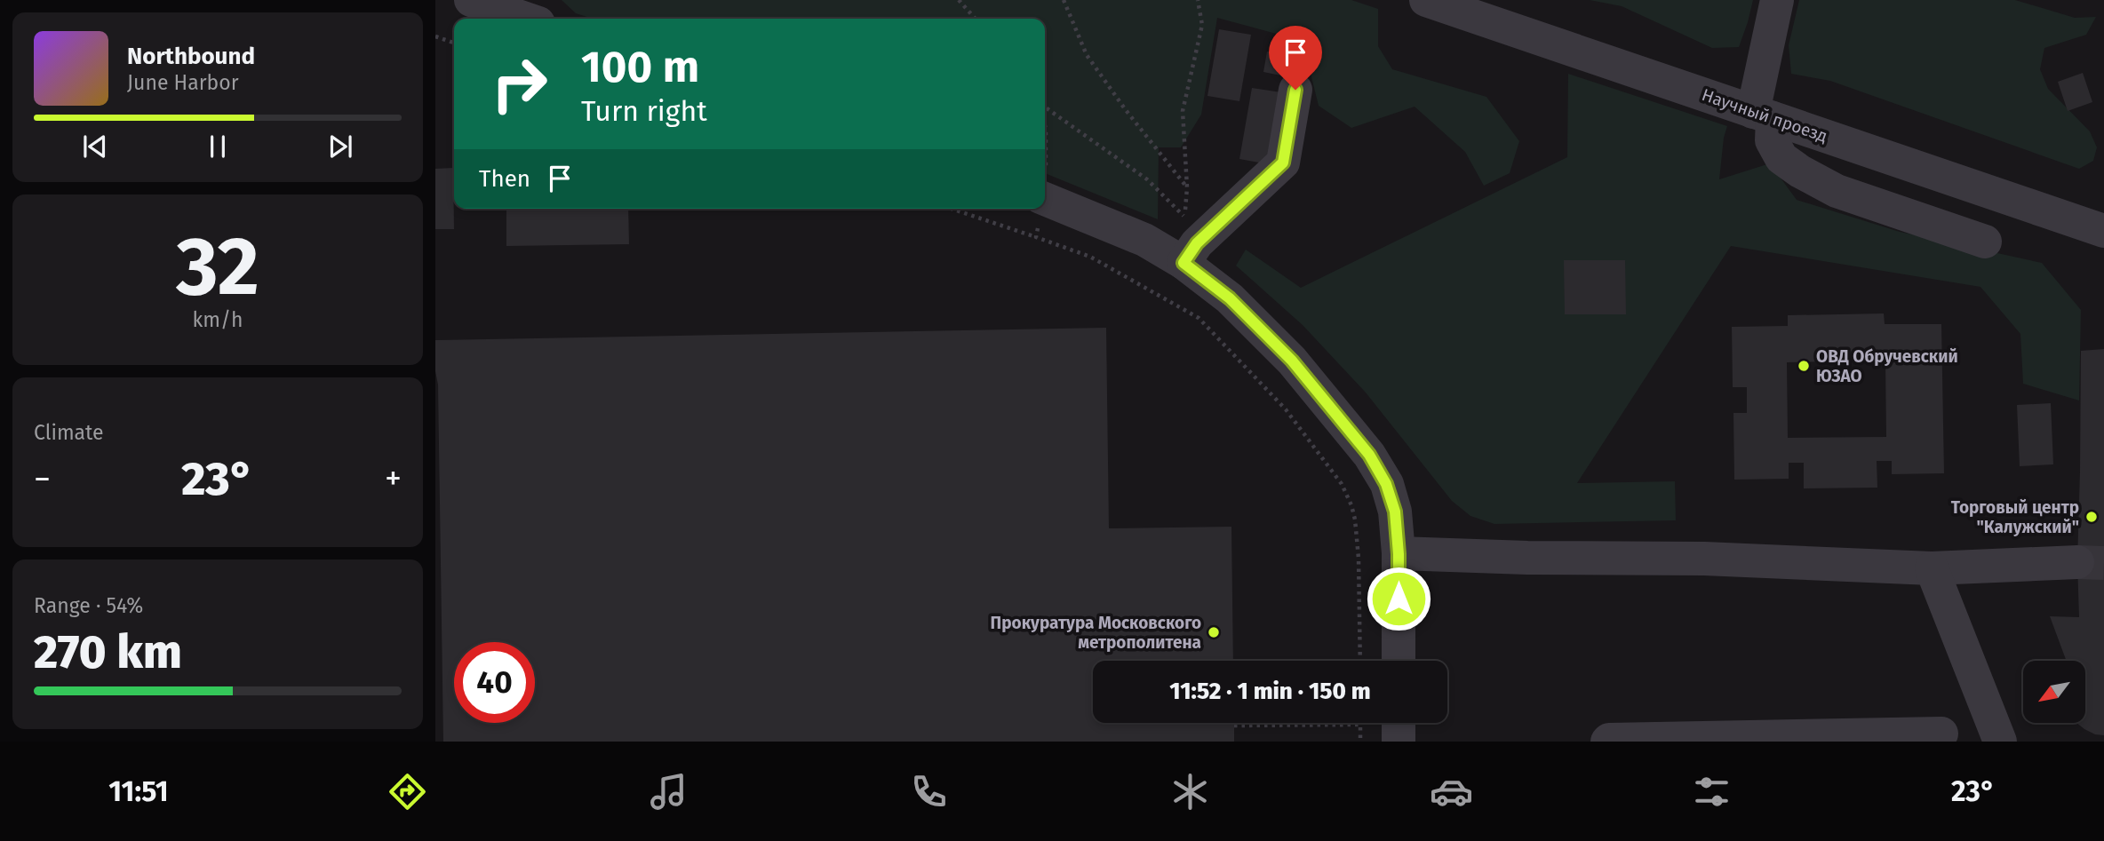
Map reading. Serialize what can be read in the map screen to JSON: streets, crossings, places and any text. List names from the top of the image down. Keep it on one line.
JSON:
{"streets":{"street":["Научный проезд"]},"places":["ОВД Обручевский ЮЗАО","Торговый центр \"Калужский\"","Прокуратура Московского метрополитена"],"north":"bottom left","page":{"turn":["100 m","Turn right"],"song":["Northbound","June Harbor"],"then":"Then","tile":[["32","km/h"],"Climate",["Range · 54%","270 km"]],"heat":["−","23°","+"],"limit":"40","trip":"11:52 · 1 min · 150 m","tabs":["11:51","23°"]}}
